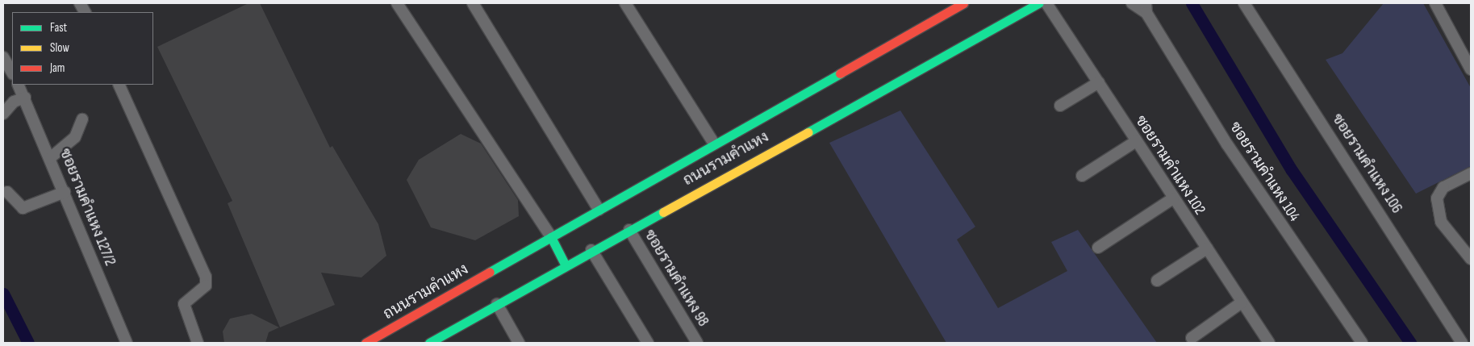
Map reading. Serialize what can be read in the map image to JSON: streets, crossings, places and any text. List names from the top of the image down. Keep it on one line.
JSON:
{"streets":{"main road":["ถนนรามคำแหง"],"street":["ซอยรามคําแหง 106","ซอยรามคําแหง 102","ซอยรามคําแหง 104","ซอยรามคำแหง 127/2","ซอยรามคําแหง 98"]},"crossings":[["ถนนรามคำแหง","ซอยรามคําแหง 98"]],"legend":["Fast","Slow","Jam"]}
